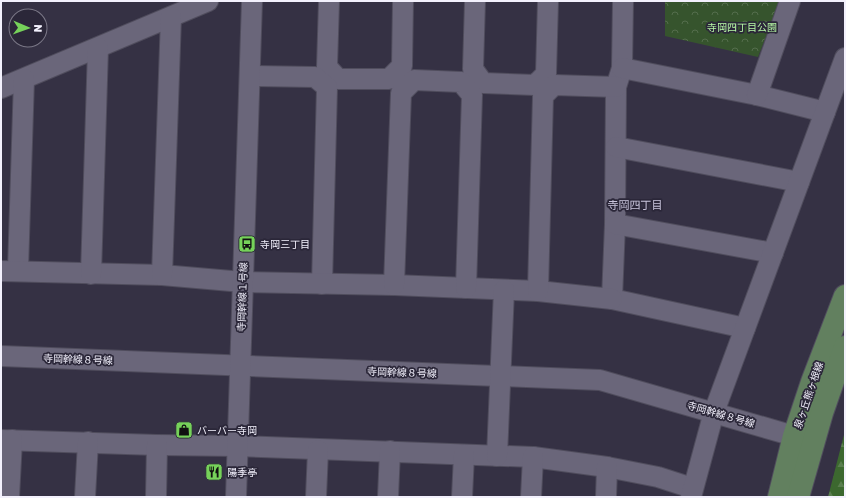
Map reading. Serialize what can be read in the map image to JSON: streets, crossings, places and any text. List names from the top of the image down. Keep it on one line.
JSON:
{"streets":{"main road":["泉ヶ丘熊ヶ根線"],"street":["寺岡幹線１号線","寺岡幹線８号線"]},"crossings":[["寺岡幹線１号線","寺岡幹線８号線"],["寺岡幹線８号線","泉ヶ丘熊ヶ根線"]],"districts":["寺岡四丁目"],"parks":["寺岡四丁目公園"],"places":{"bus stop":["寺岡三丁目"],"shop":["バーバー寺岡"],"restaurant":["陽季亭"]},"north":"right"}
